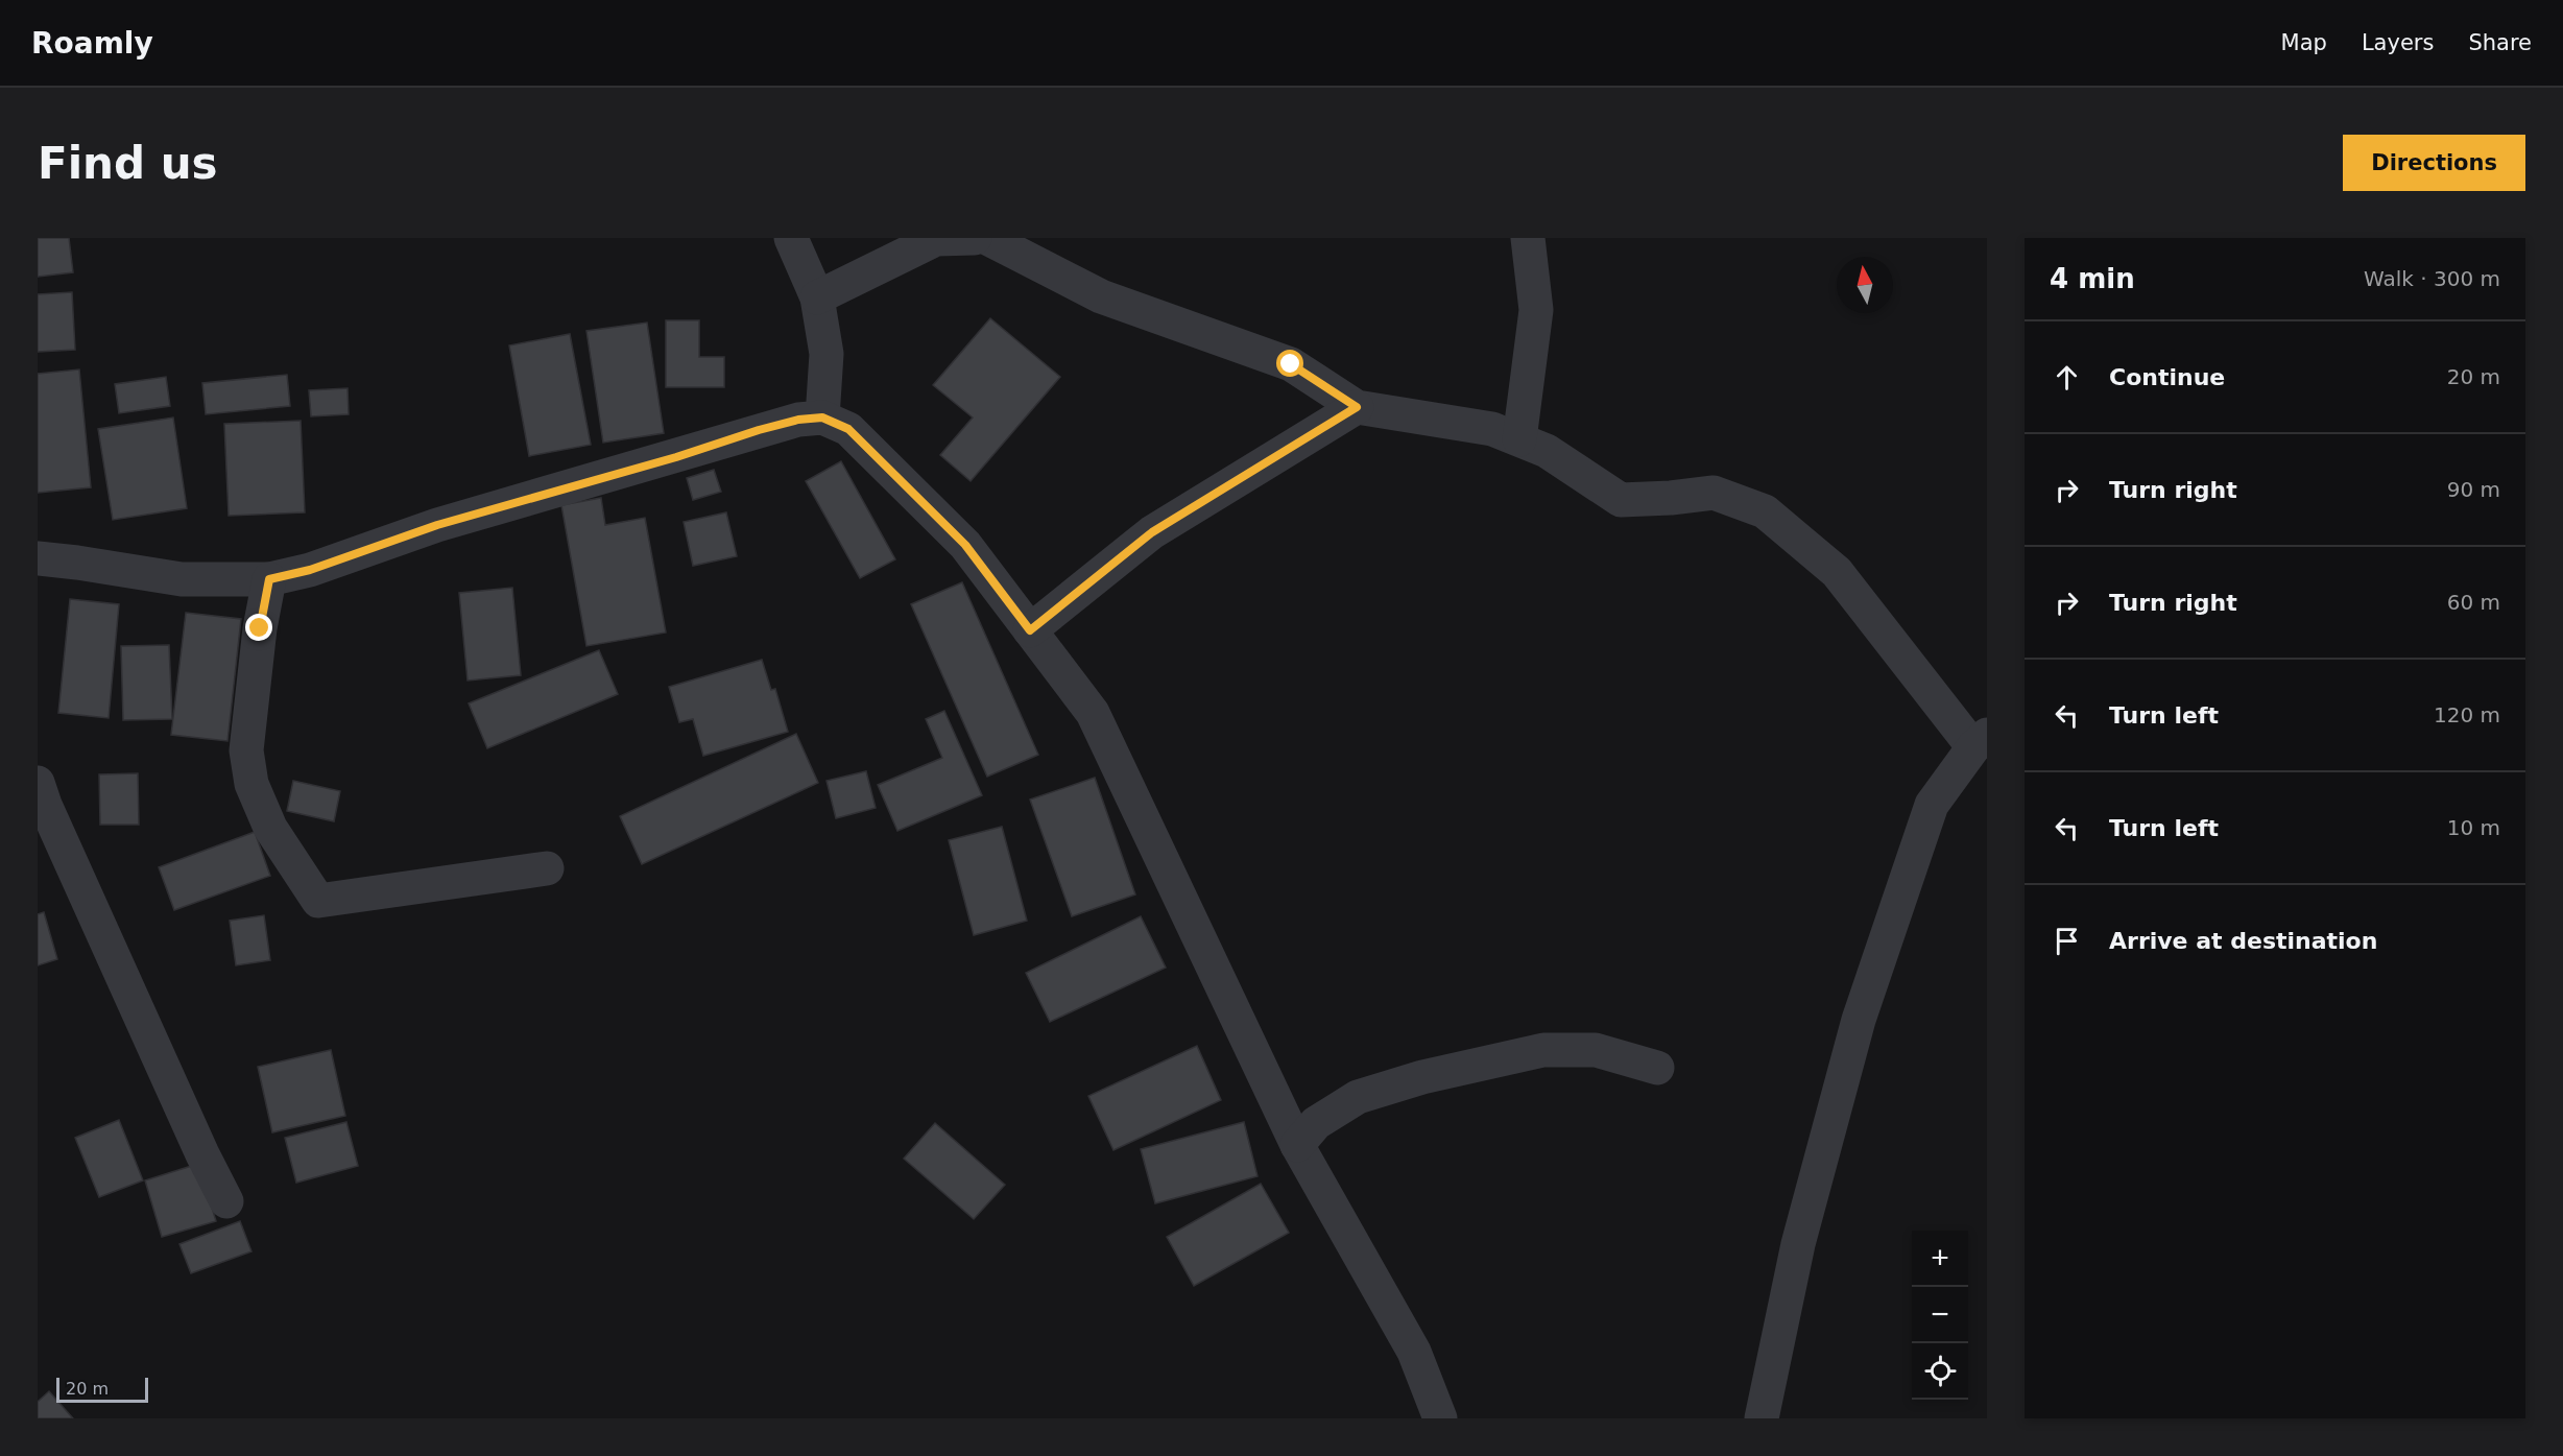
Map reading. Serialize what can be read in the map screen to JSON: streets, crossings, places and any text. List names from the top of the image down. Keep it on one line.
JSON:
{"scale_bar":"20 m","north":"top","page":{"header":"Roamly","nav":["Map","Layers","Share"],"buttons":"Directions","title":"Find us","heading":["4 min","Walk · 300 m"],"list":[["Continue","20 m"],["Turn right","90 m"],["Turn right","60 m"],["Turn left","120 m"],["Turn left","10 m"],"Arrive at destination"],"map_buttons":["+","−"],"scale":"20 m"}}
